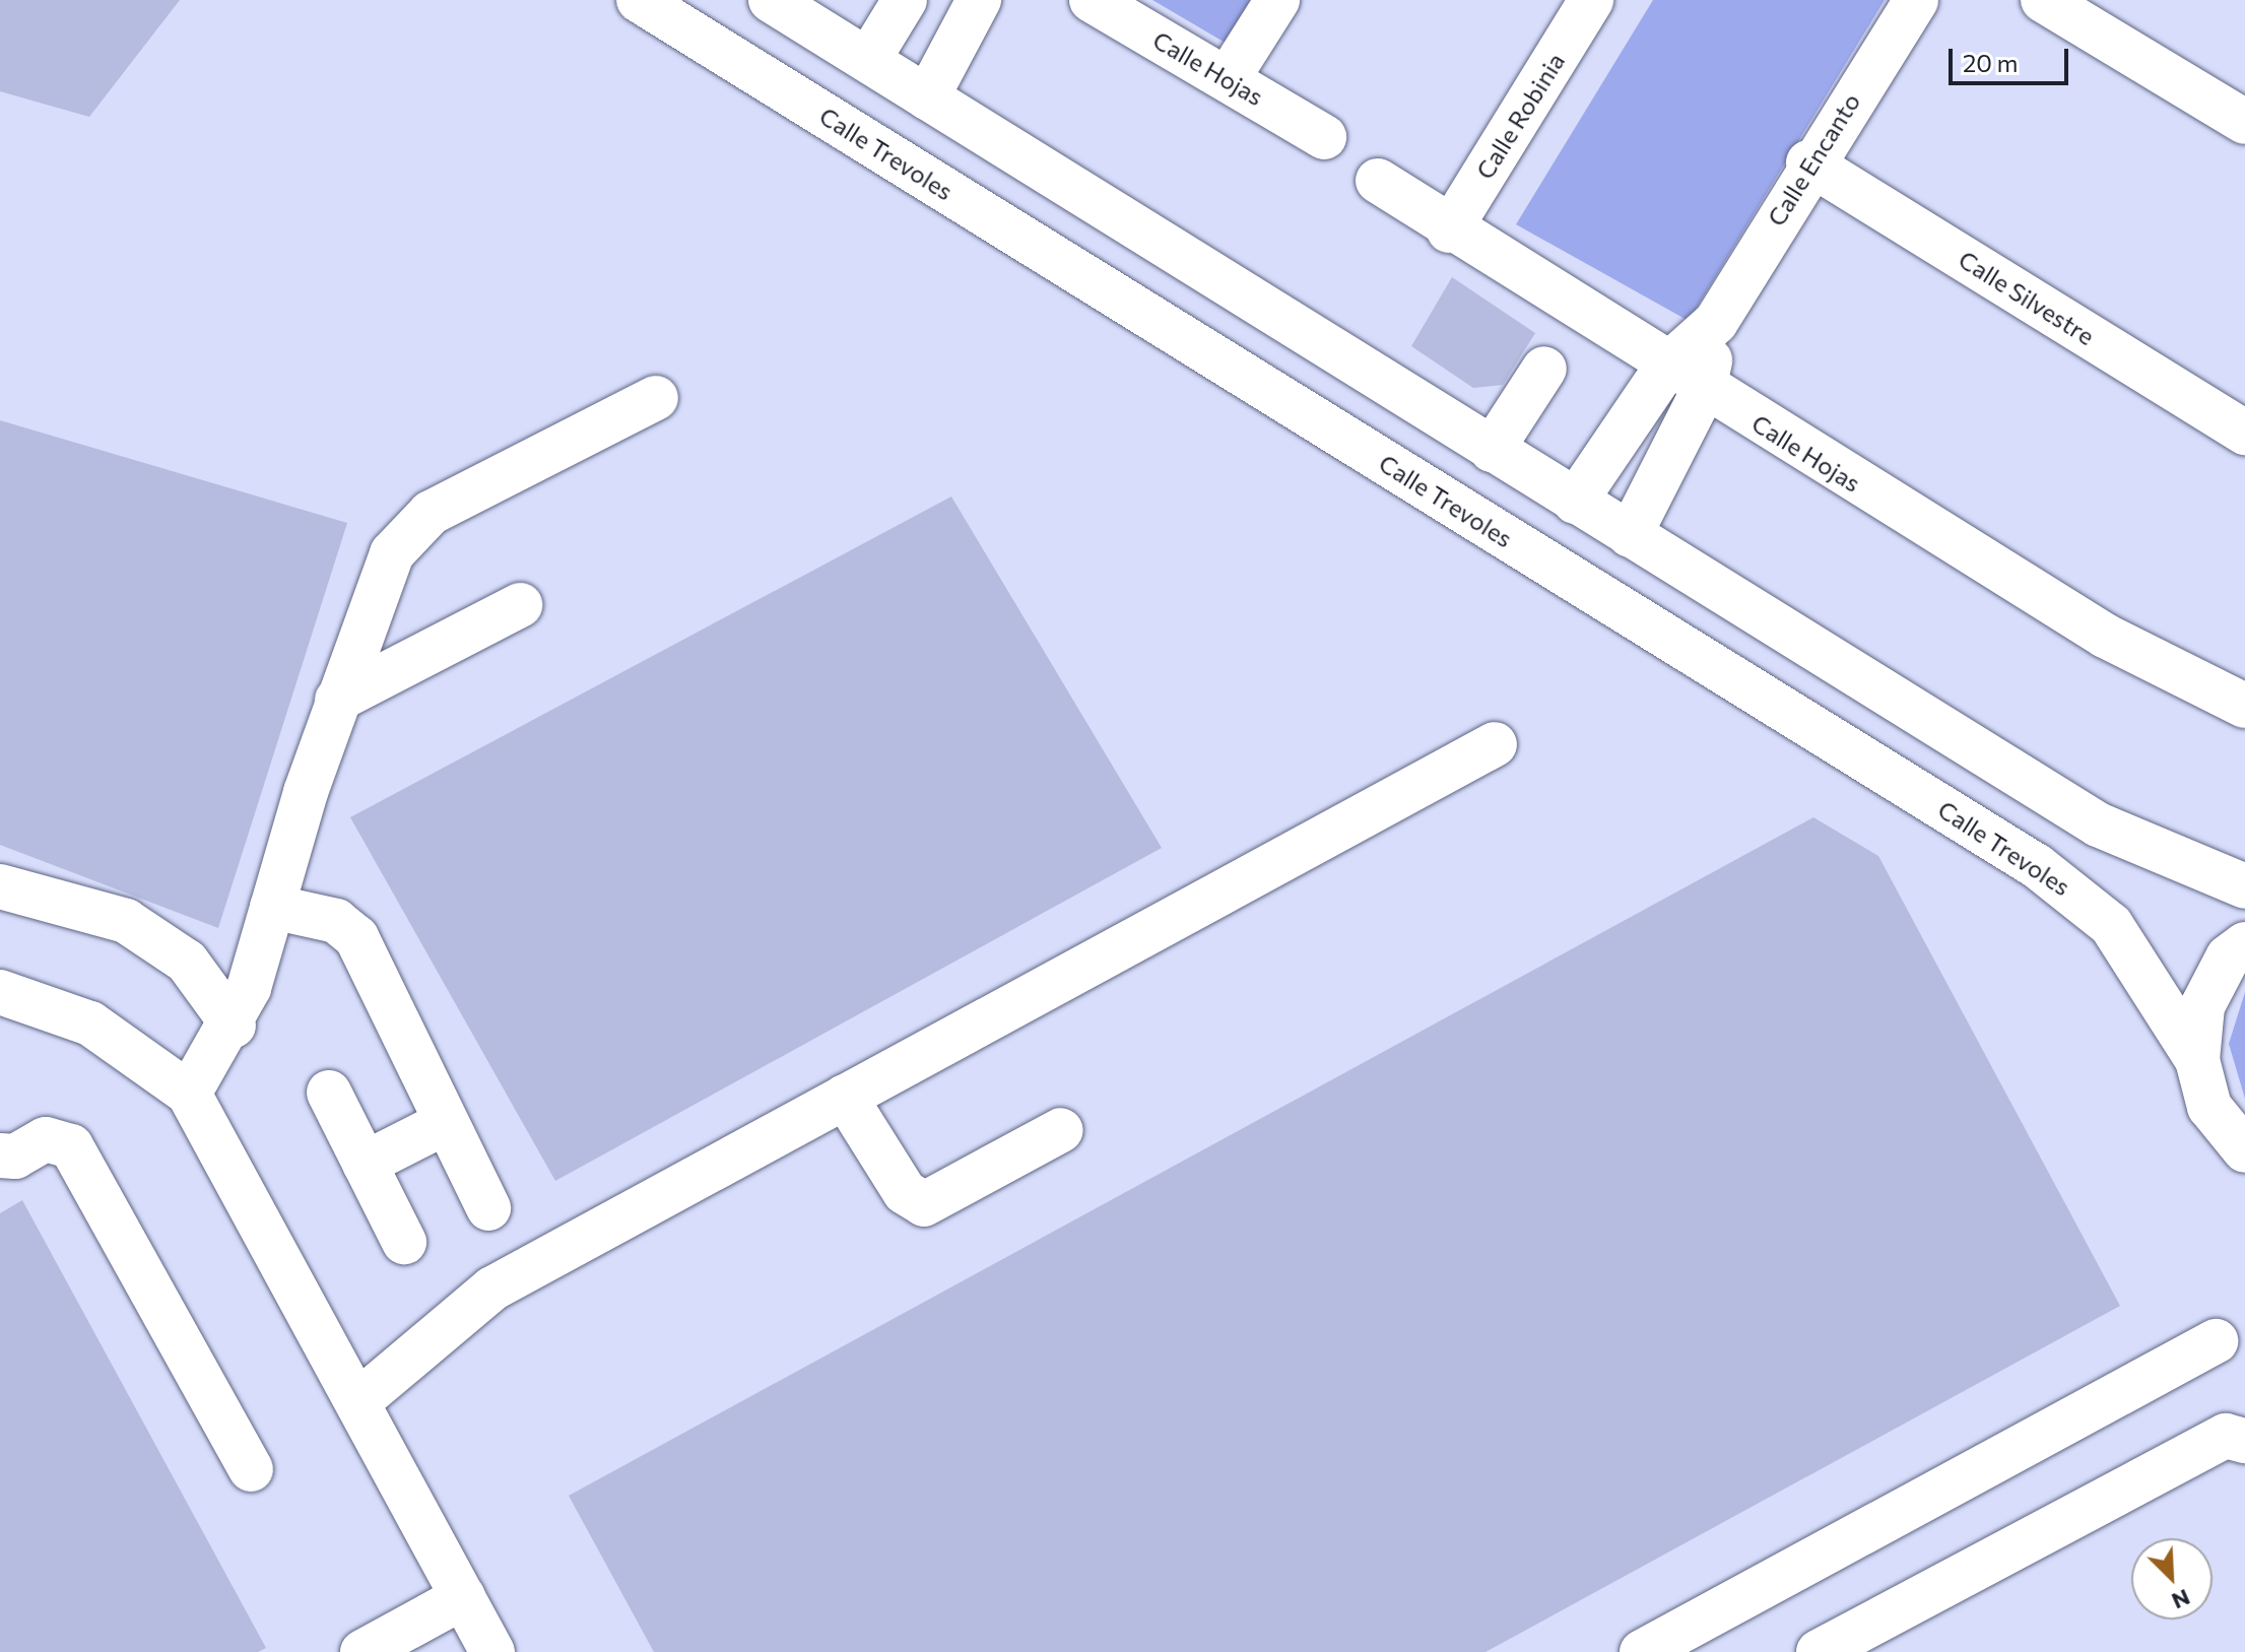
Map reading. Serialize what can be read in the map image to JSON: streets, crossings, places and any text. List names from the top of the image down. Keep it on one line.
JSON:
{"streets":{"street":["Calle Hojas","Calle Robinia","Calle Trevoles","Calle Encanto","Calle Silvestre"]},"crossings":[["Calle Hojas","Calle Robinia"],["Calle Hojas","Calle Encanto"],["Calle Encanto","Calle Silvestre"]],"scale_bar":"20 m","north":"bottom right"}
